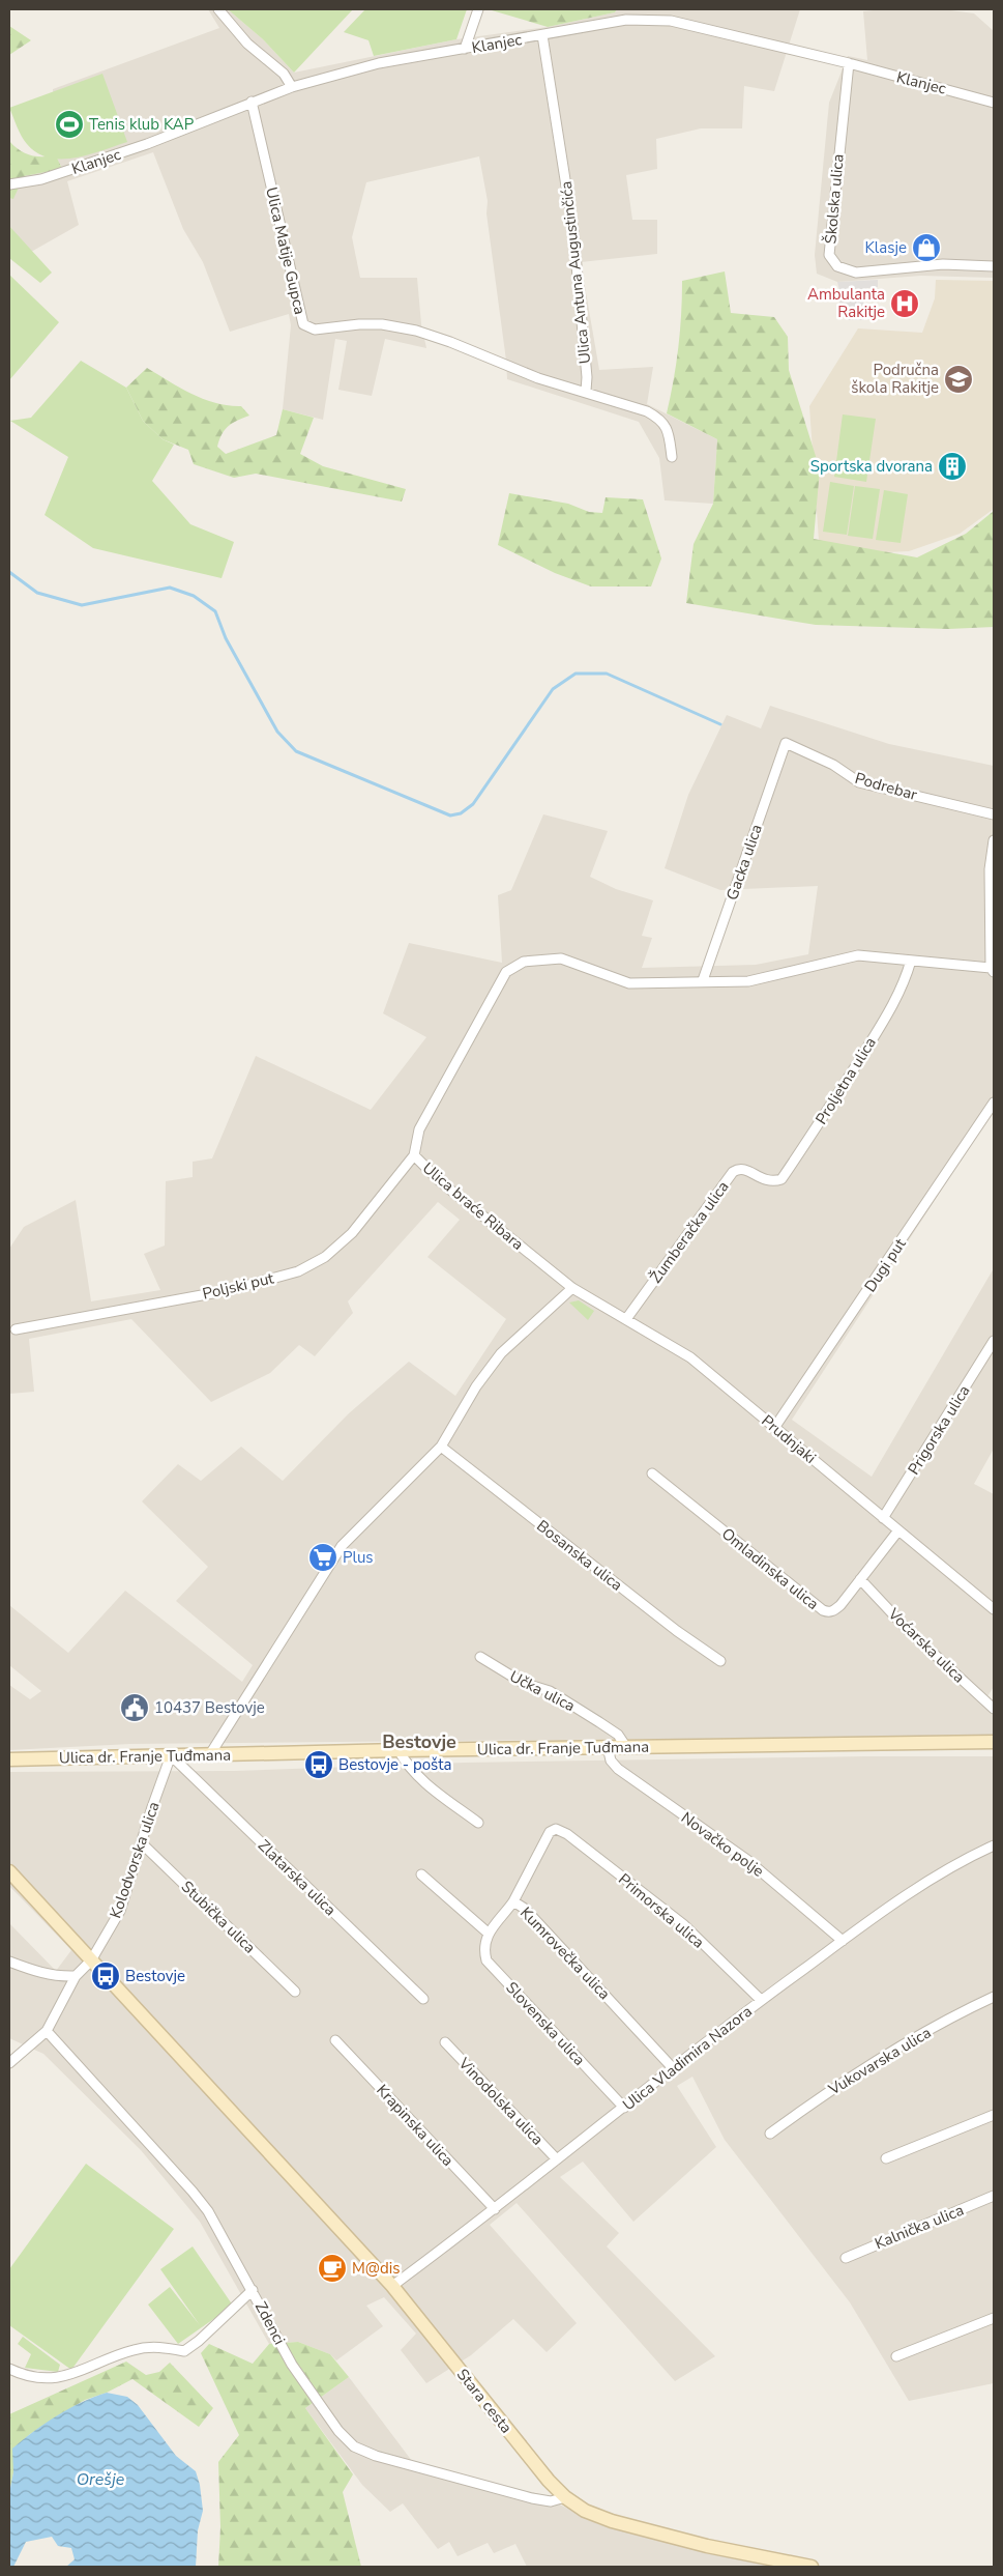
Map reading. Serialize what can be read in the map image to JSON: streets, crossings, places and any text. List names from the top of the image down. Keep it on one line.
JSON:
{"streets":{"main road":["Ulica dr. Franje Tuđmana","Stara cesta"],"street":["Klanjec","Školska ulica","Ulica Matije Gupca","Ulica Antuna Augustinčića","Podrebar","Gacka ulica","Proljetna ulica","Ulica braće Ribara","Žumberačka ulica","Dugi put","Poljski put","Prigorska ulica","Prudnjaki","Bosanska ulica","Omladinska ulica","Voćarska ulica","Učka ulica","Novačko polje","Kolodvorska ulica","Zlatarska ulica","Primorska ulica","Stubička ulica","Kumrovečka ulica","Slovenska ulica","Ulica Vladimira Nazora","Vukovarska ulica","Vinodolska ulica","Krapinska ulica","Kalnička ulica","Zdenci"]},"crossings":[["Klanjec","Školska ulica"],["Klanjec","Ulica Matije Gupca"],["Klanjec","Ulica Antuna Augustinčića"],["Ulica Matije Gupca","Ulica Antuna Augustinčića"],["Podrebar","Gacka ulica"],["Gacka ulica","Ulica braće Ribara"],["Proljetna ulica","Ulica braće Ribara"],["Proljetna ulica","Žumberačka ulica"],["Ulica braće Ribara","Poljski put"],["Ulica braće Ribara","Prudnjaki"],["Žumberačka ulica","Prudnjaki"],["Dugi put","Prudnjaki"],["Prigorska ulica","Prudnjaki"],["Prudnjaki","Omladinska ulica"],["Omladinska ulica","Voćarska ulica"],["Učka ulica","Ulica dr. Franje Tuđmana"],["Ulica dr. Franje Tuđmana","Novačko polje"],["Ulica dr. Franje Tuđmana","Kolodvorska ulica"],["Ulica dr. Franje Tuđmana","Zlatarska ulica"],["Novačko polje","Ulica Vladimira Nazora"],["Kolodvorska ulica","Zlatarska ulica"],["Kolodvorska ulica","Stubička ulica"],["Kolodvorska ulica","Zdenci"],["Kolodvorska ulica","Stara cesta"],["Primorska ulica","Kumrovečka ulica"],["Primorska ulica","Ulica Vladimira Nazora"],["Kumrovečka ulica","Ulica Vladimira Nazora"],["Slovenska ulica","Ulica Vladimira Nazora"],["Ulica Vladimira Nazora","Vinodolska ulica"],["Ulica Vladimira Nazora","Krapinska ulica"],["Ulica Vladimira Nazora","Stara cesta"],["Zdenci","Stara cesta"]],"districts":["Bestovje"],"water":["Orešje"],"places":{"sports":["Tenis klub KAP"],"shop":["Klasje"],"hospital":["Ambulanta Rakitje"],"school or university":["Područna škola Rakitje"],"building":["Sportska dvorana"],"supermarket":["Plus"],"public building":["10437 Bestovje"],"bus stop":["Bestovje - pošta","Bestovje"],"cafe":["M@dis"]}}
